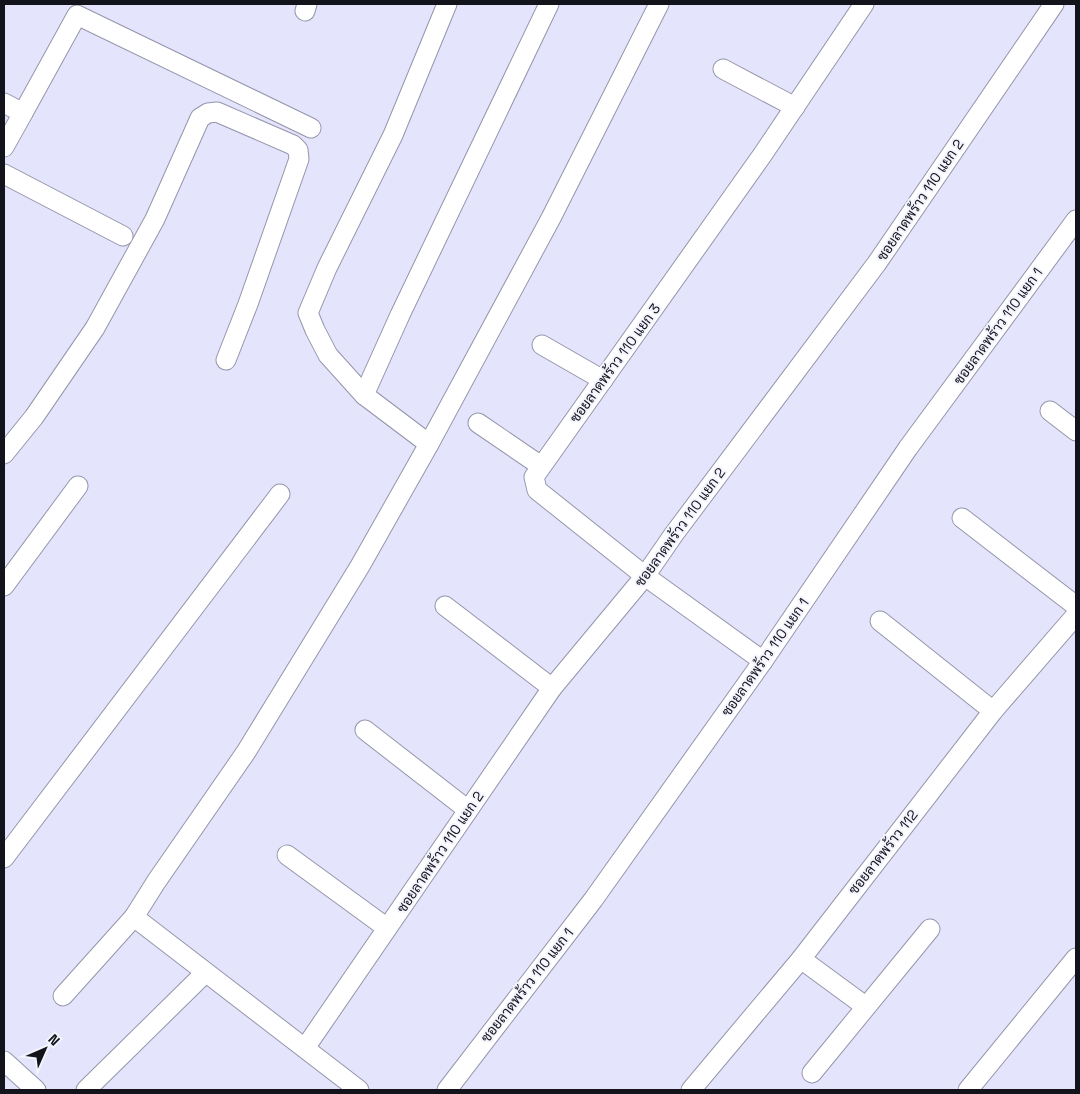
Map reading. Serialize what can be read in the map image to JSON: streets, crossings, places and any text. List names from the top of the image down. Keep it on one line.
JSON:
{"streets":{"street":["ซอยลาดพร้าว 110 แยก 2","ซอยลาดพร้าว 110 แยก 1","ซอยลาดพร้าว 110 แยก 3","ซอยลาดพร้าว 112"]},"crossings":[["ซอยลาดพร้าว 110 แยก 2","ซอยลาดพร้าว 110 แยก 3"],["ซอยลาดพร้าว 110 แยก 1","ซอยลาดพร้าว 110 แยก 3"]],"north":"top right"}
